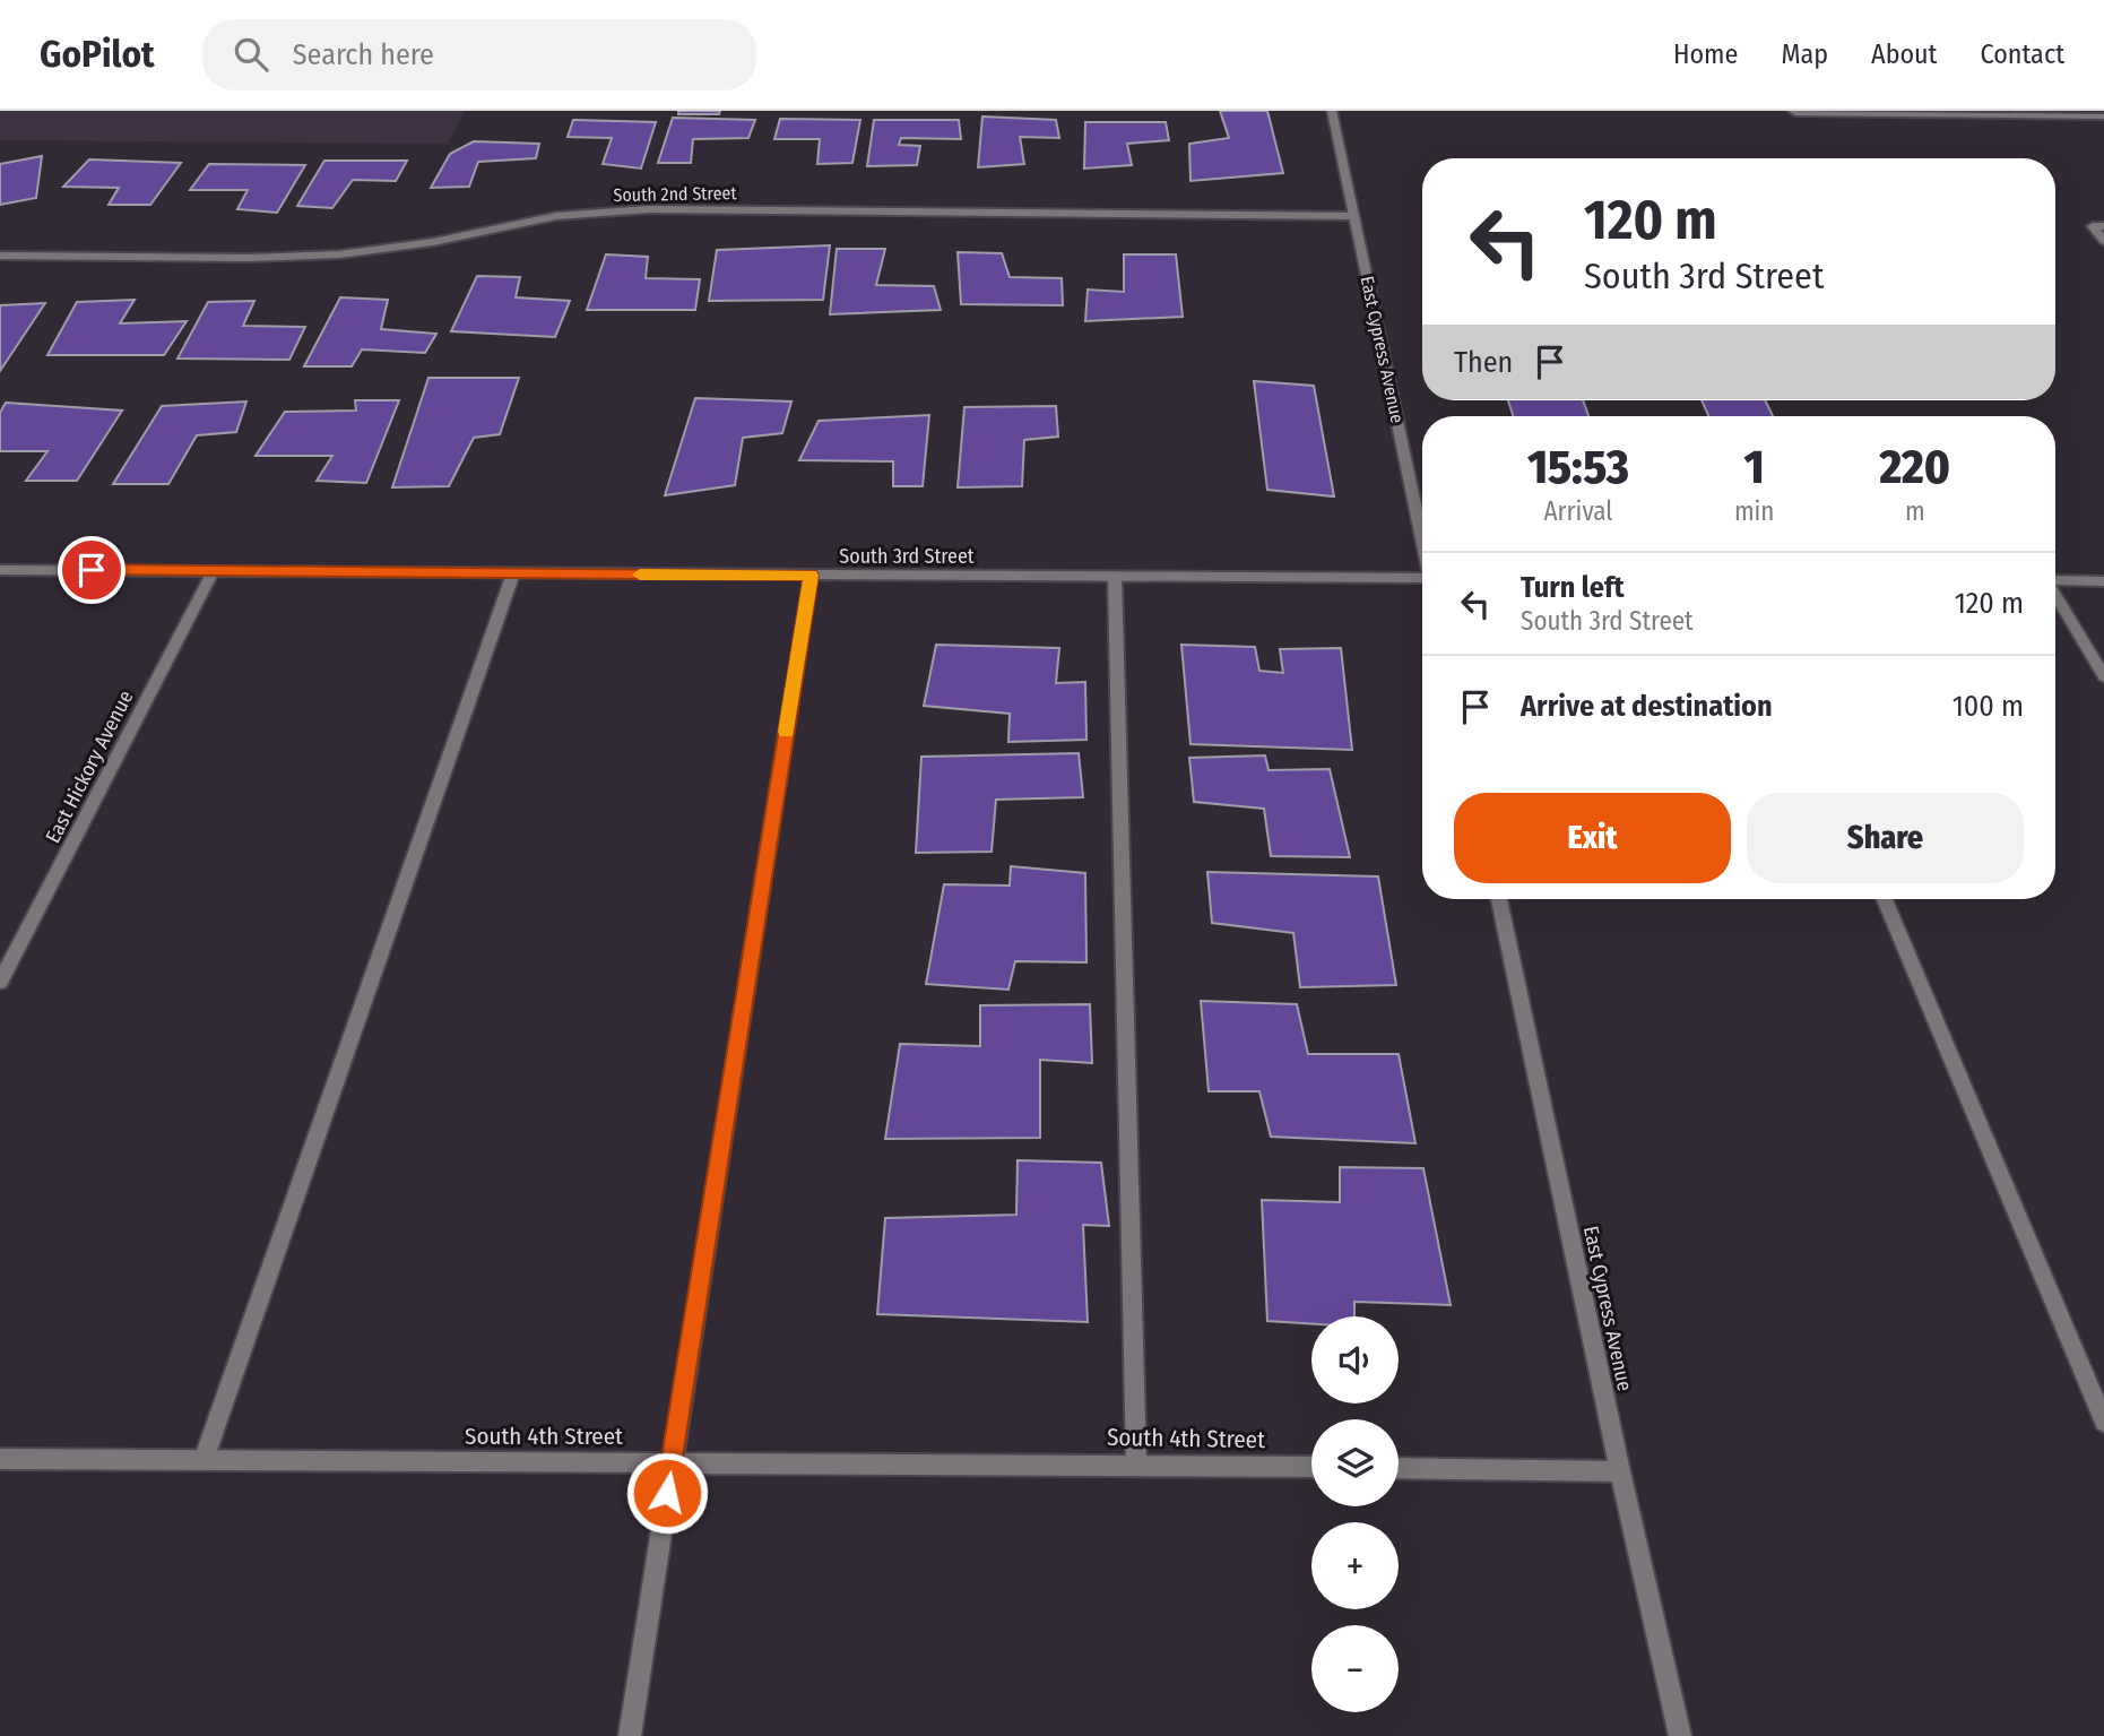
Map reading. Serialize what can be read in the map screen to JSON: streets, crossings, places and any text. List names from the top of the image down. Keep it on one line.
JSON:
{"streets":{"street":["South 2nd Street","East Cypress Avenue","South 3rd Street","East Hickory Avenue","South 4th Street"]},"crossings":[["South 2nd Street","East Cypress Avenue"],["South 3rd Street","East Hickory Avenue"]],"page":{"header":"GoPilot","search":"Search here","nav":["Home","Map","About","Contact"],"turn":["120 m","South 3rd Street"],"then":"Then","eta":["15:53","Arrival","1","min","220","m"],"list":[{"name":"Turn left","note":"South 3rd Street","value":"120 m"},{"name":"Arrive at destination","value":"100 m"}],"buttons":["Exit","Share"],"map_buttons":["+","−"]}}
